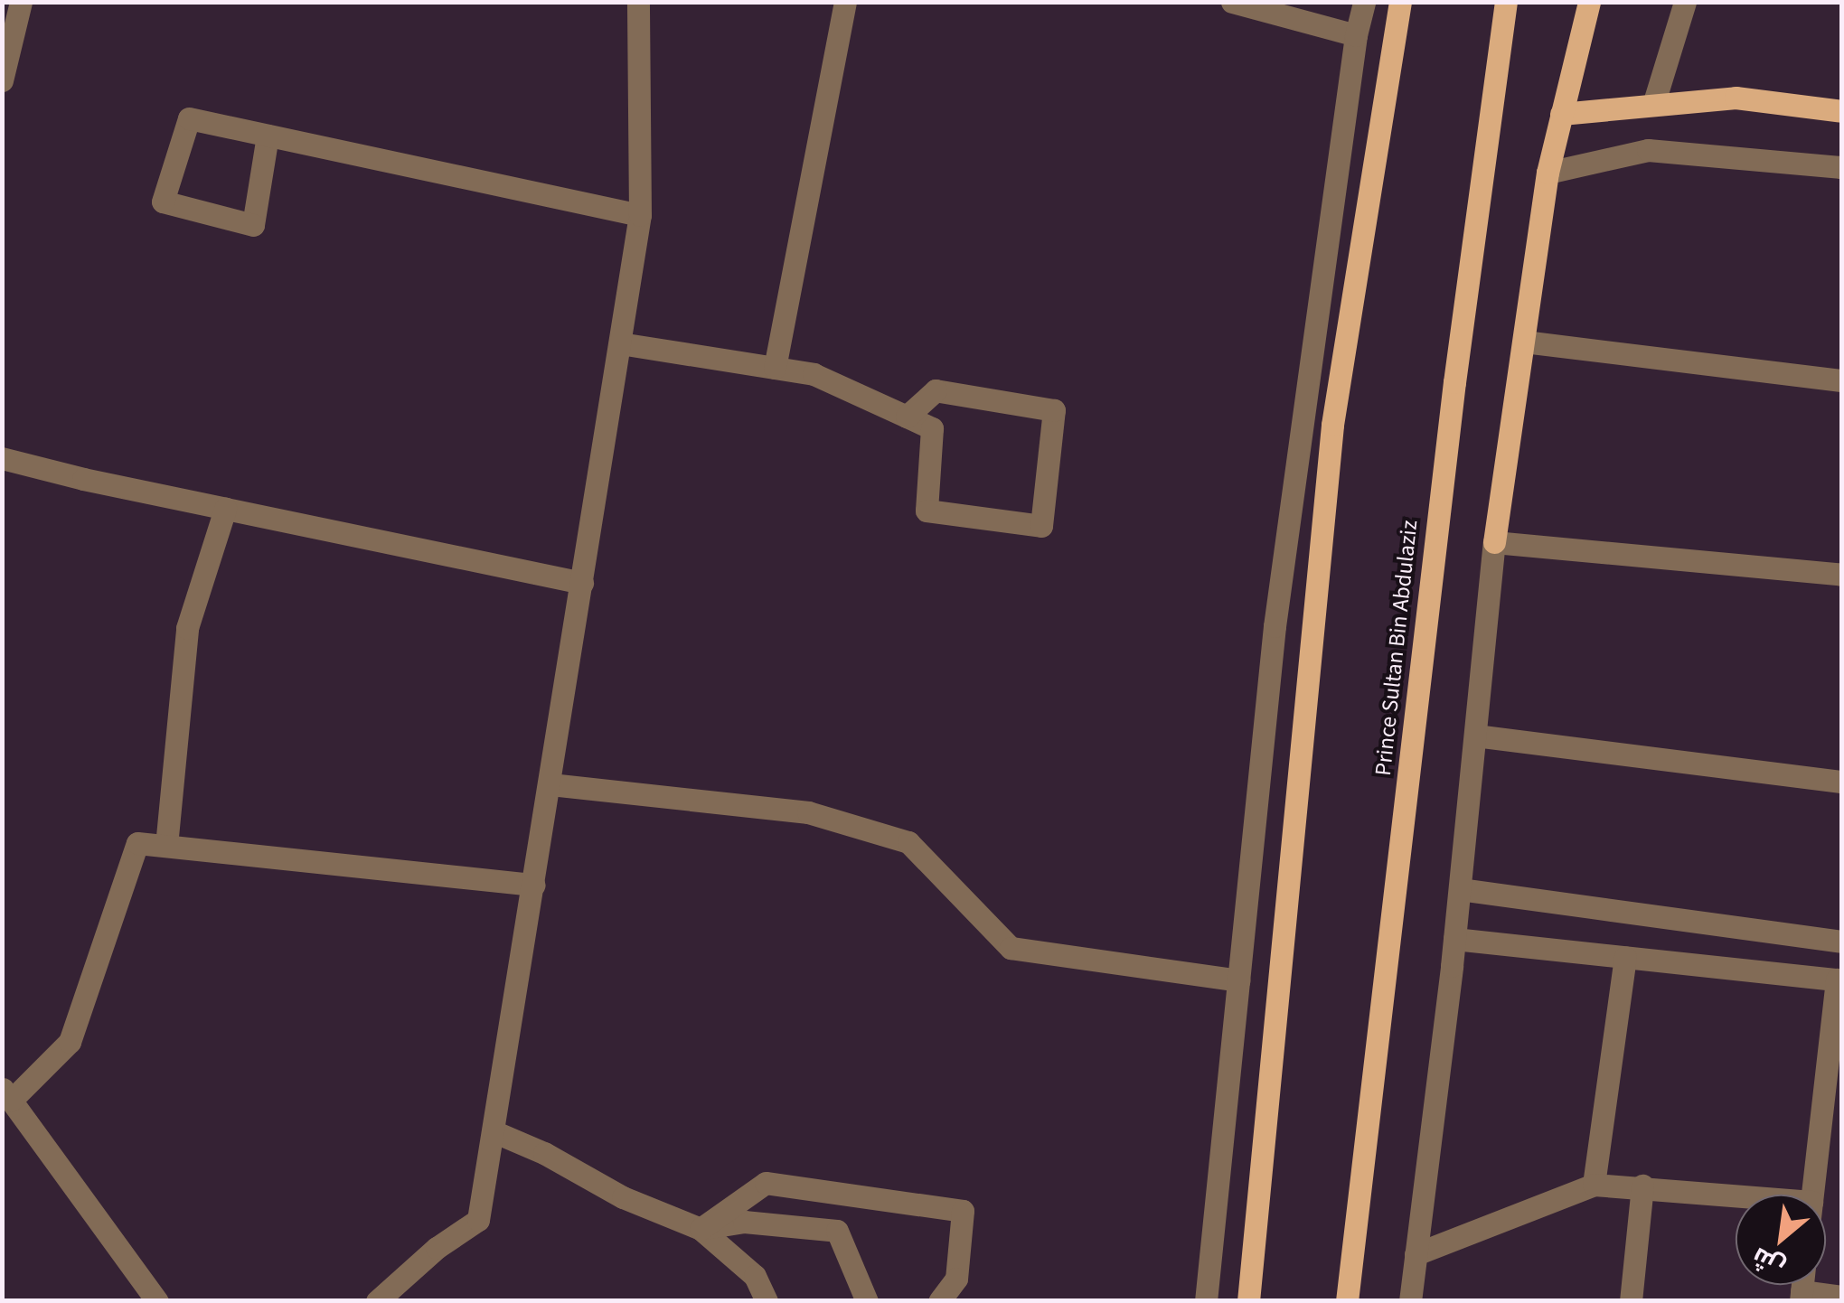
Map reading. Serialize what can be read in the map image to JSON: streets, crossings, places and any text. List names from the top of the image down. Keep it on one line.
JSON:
{"streets":{"main road":["Prince Sultan Bin Abdulaziz"]},"north":"bottom left"}
